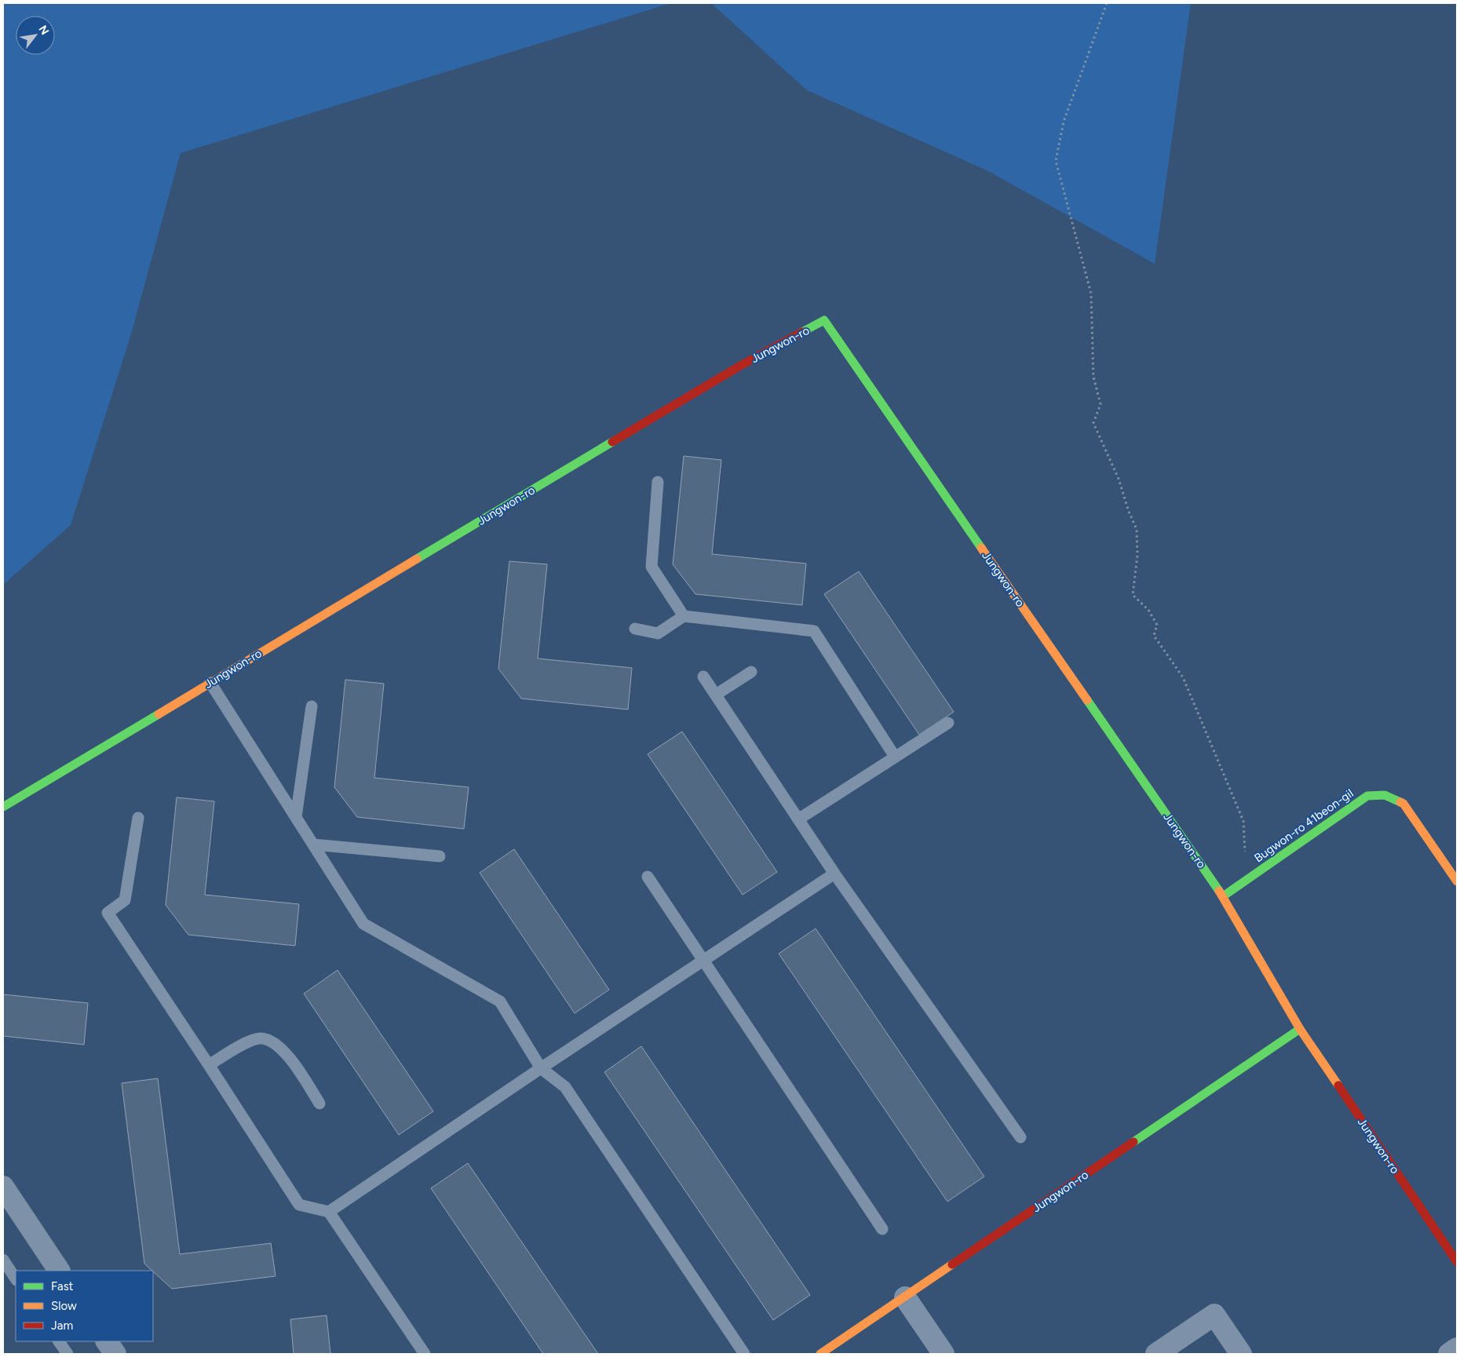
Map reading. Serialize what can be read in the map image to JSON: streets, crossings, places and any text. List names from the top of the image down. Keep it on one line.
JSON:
{"streets":{"street":["Jungwon-ro","Bugwon-ro 41beon-gil"]},"crossings":[["Jungwon-ro","Bugwon-ro 41beon-gil"]],"legend":["Fast","Slow","Jam"],"north":"top right"}
